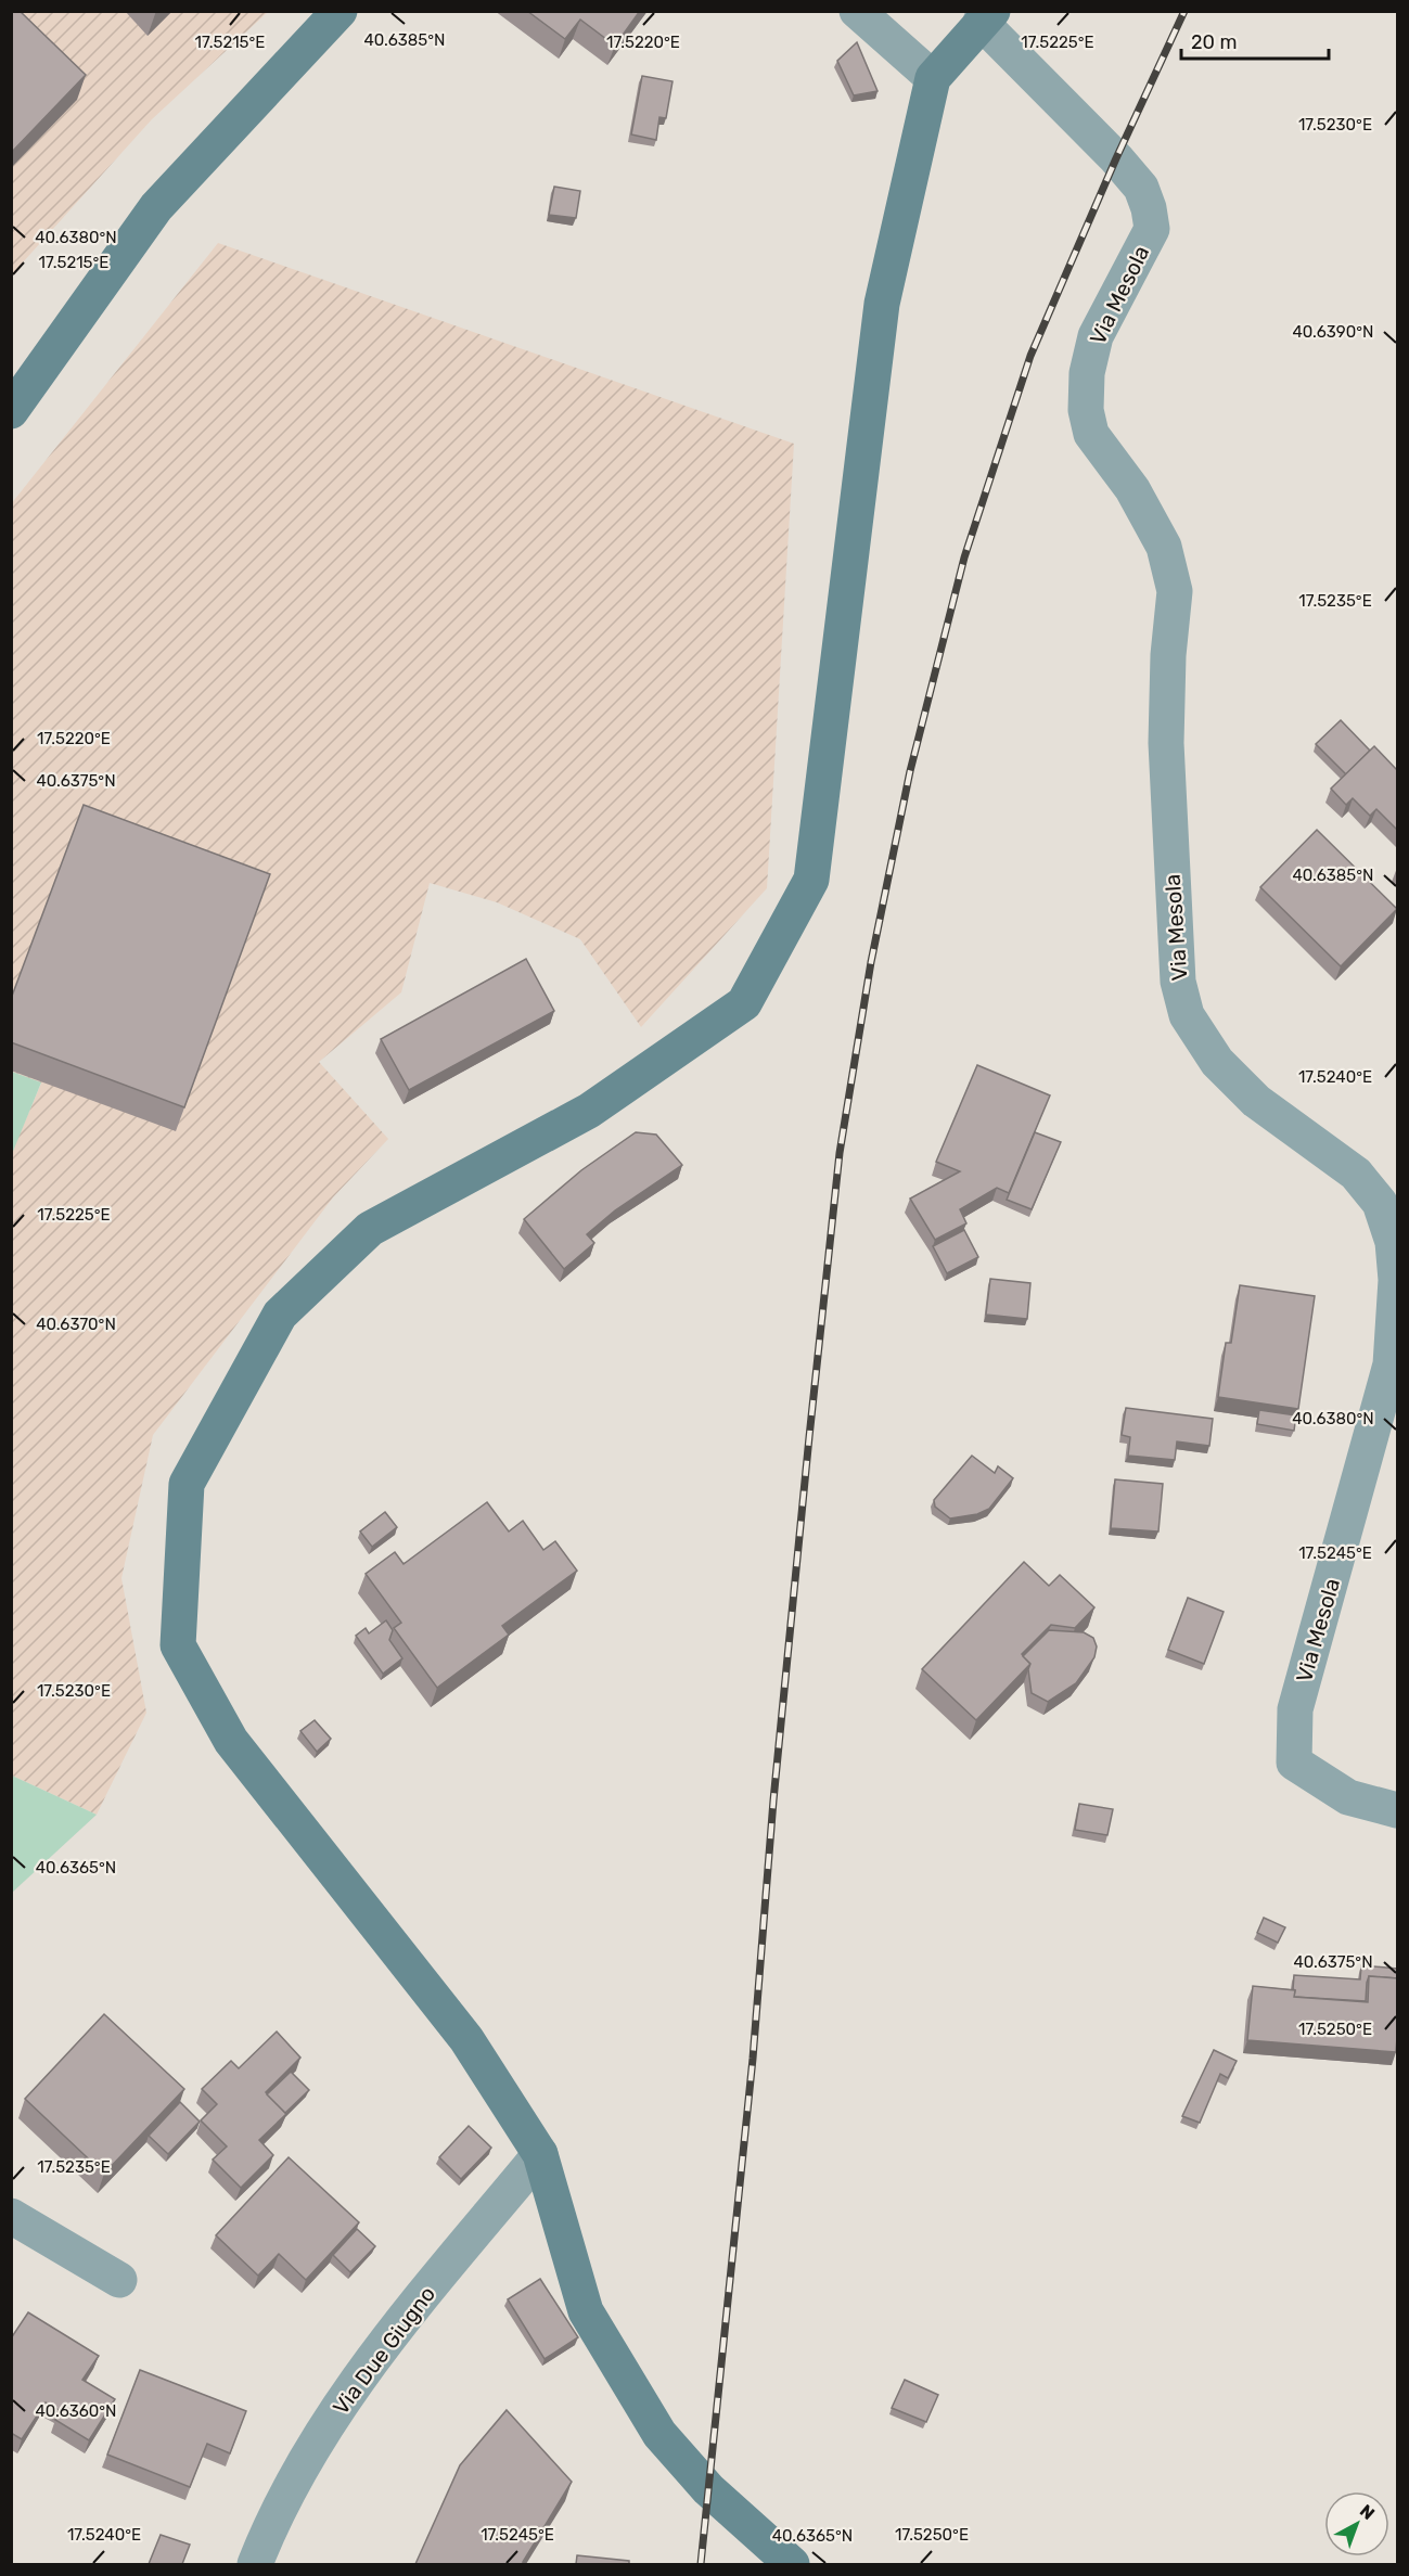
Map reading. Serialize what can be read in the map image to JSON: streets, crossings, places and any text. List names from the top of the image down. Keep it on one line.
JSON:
{"streets":{"street":["Via Mesola","Via Due Giugno"]},"scale_bar":"20 m","north":"top right","coordinates":["40.6385°N","17.5215°E","17.5225°E","17.5220°E","17.5230°E","40.6380°N","40.6390°N","17.5235°E","40.6375°N","17.5240°E","40.6370°N","17.5245°E","40.6365°N","17.5250°E","40.6360°N"]}
